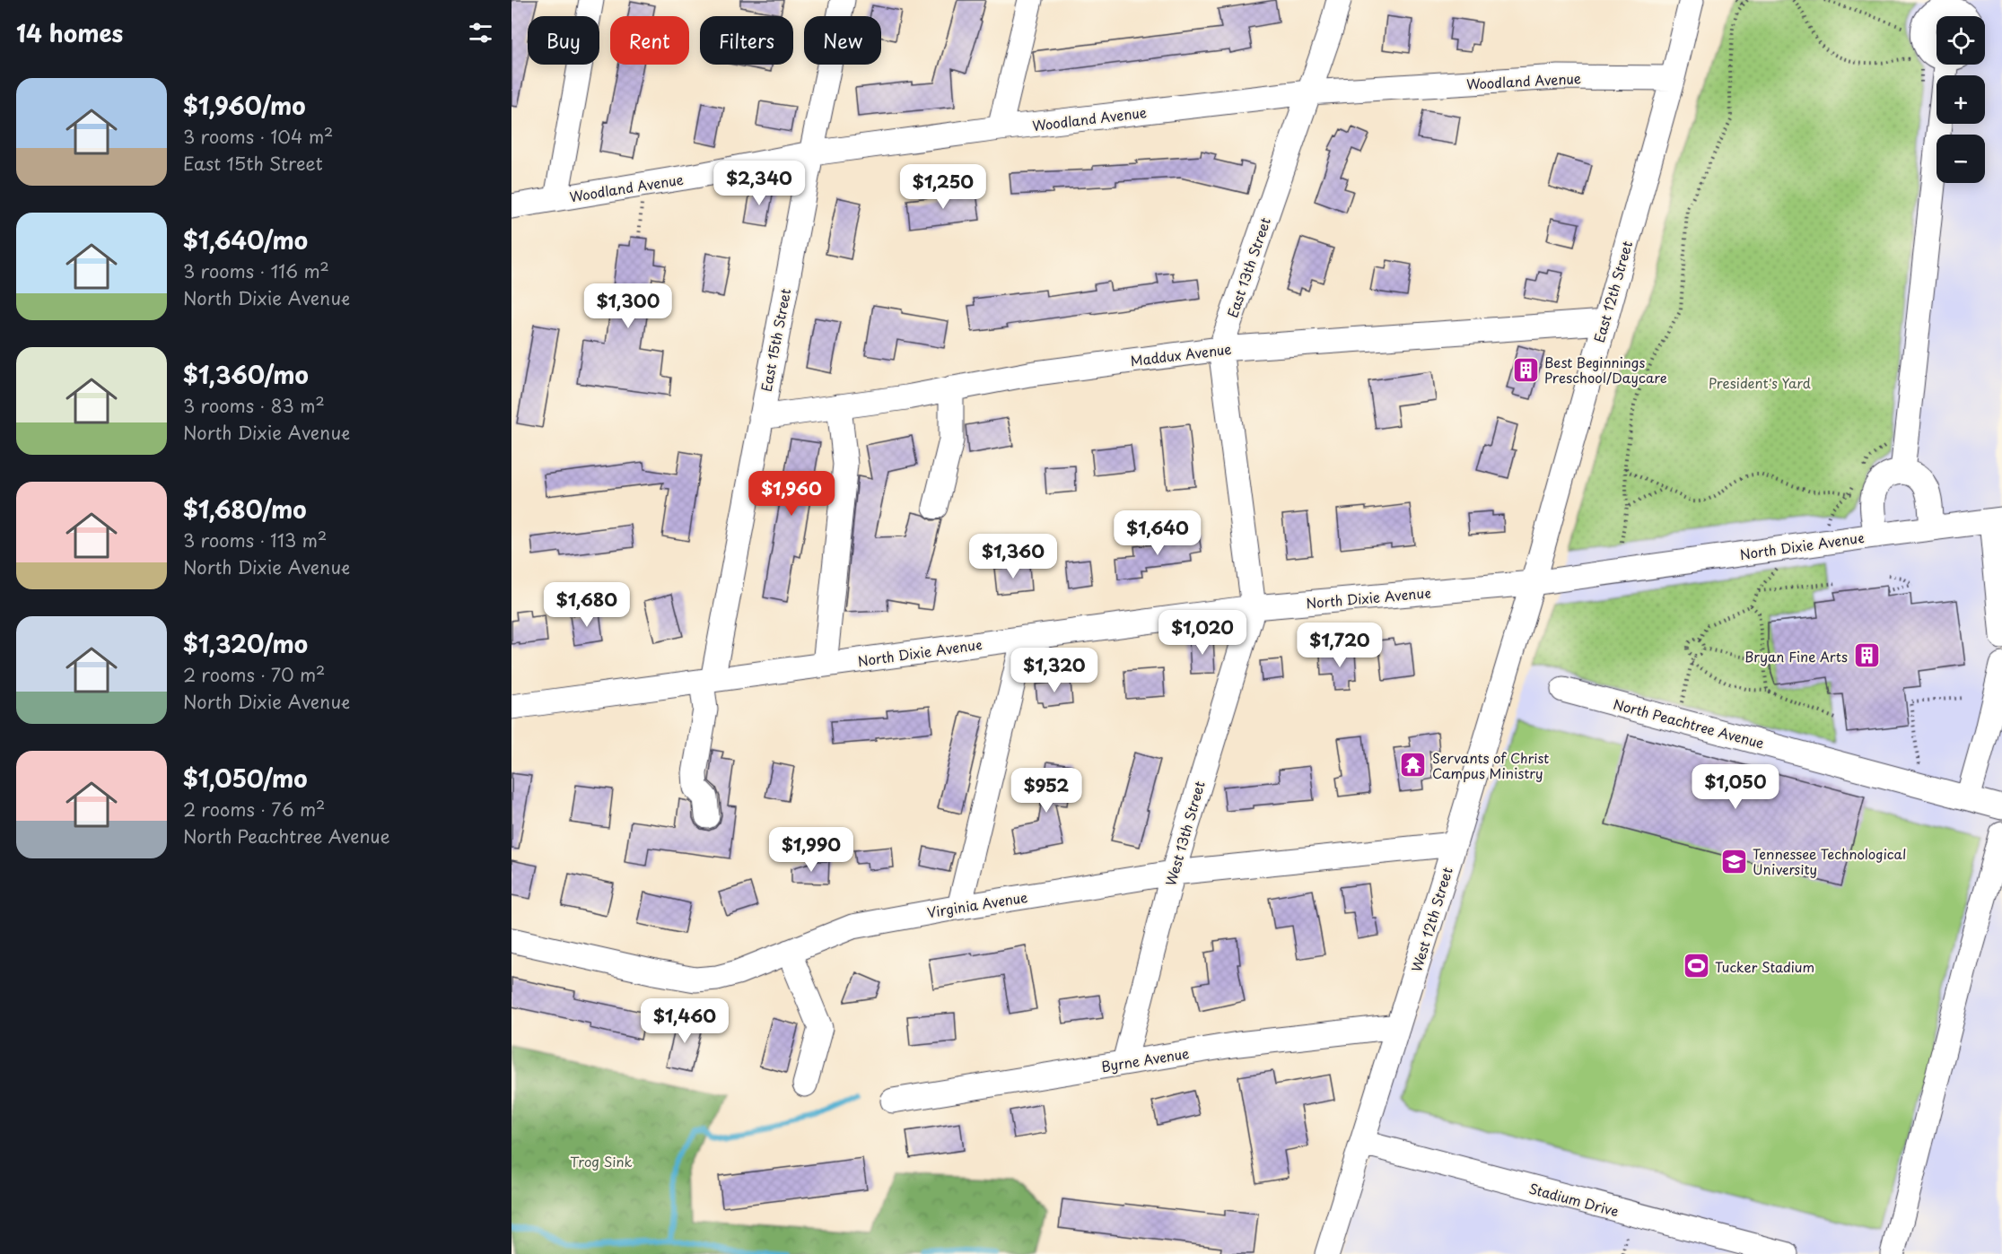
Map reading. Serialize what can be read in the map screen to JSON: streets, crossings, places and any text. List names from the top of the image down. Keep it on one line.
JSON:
{"streets":{"street":["Woodland Avenue","East 13th Street","East 12th Street","East 15th Street","Maddux Avenue","North Dixie Avenue","North Peachtree Avenue","West 13th Street","Virginia Avenue","West 12th Street","Byrne Avenue","Stadium Drive"]},"crossings":[["Woodland Avenue","East 13th Street"],["Woodland Avenue","East 12th Street"],["Woodland Avenue","East 15th Street"],["East 13th Street","Maddux Avenue"],["East 13th Street","North Dixie Avenue"],["East 13th Street","West 13th Street"],["East 12th Street","Maddux Avenue"],["East 12th Street","North Dixie Avenue"],["East 12th Street","West 12th Street"],["East 15th Street","Maddux Avenue"],["East 15th Street","North Dixie Avenue"],["North Dixie Avenue","West 13th Street"],["North Dixie Avenue","West 12th Street"],["West 13th Street","Virginia Avenue"],["West 13th Street","Byrne Avenue"],["Virginia Avenue","West 12th Street"],["West 12th Street","Byrne Avenue"],["West 12th Street","Stadium Drive"]],"parks":["President's Yard","Trog Sink"],"places":{"building":["Best Beginnings Preschool/Daycare","Bryan Fine Arts"],"temple":["Servants of Christ Campus Ministry"],"school or university":["Tennessee Technological University"],"sports":["Tucker Stadium"]},"page":{"heading":"14 homes","map_buttons":["+","−"],"chip":["Buy","Rent","Filters","New"],"list":[{"name":"$1,960/mo","note":"3 rooms · 104 m² · East 15th Street"},{"name":"$1,640/mo","note":"3 rooms · 116 m² · North Dixie Avenue"},{"name":"$1,360/mo","note":"3 rooms · 83 m² · North Dixie Avenue"},{"name":"$1,680/mo","note":"3 rooms · 113 m² · North Dixie Avenue"},{"name":"$1,320/mo","note":"2 rooms · 70 m² · North Dixie Avenue"},{"name":"$1,050/mo","note":"2 rooms · 76 m² · North Peachtree Avenue"}],"price":["$2,340","$1,250","$1,300","$1,960","$1,640","$1,360","$1,680","$1,020","$1,720","$1,320","$1,050","$952","$1,990","$1,460"]}}
